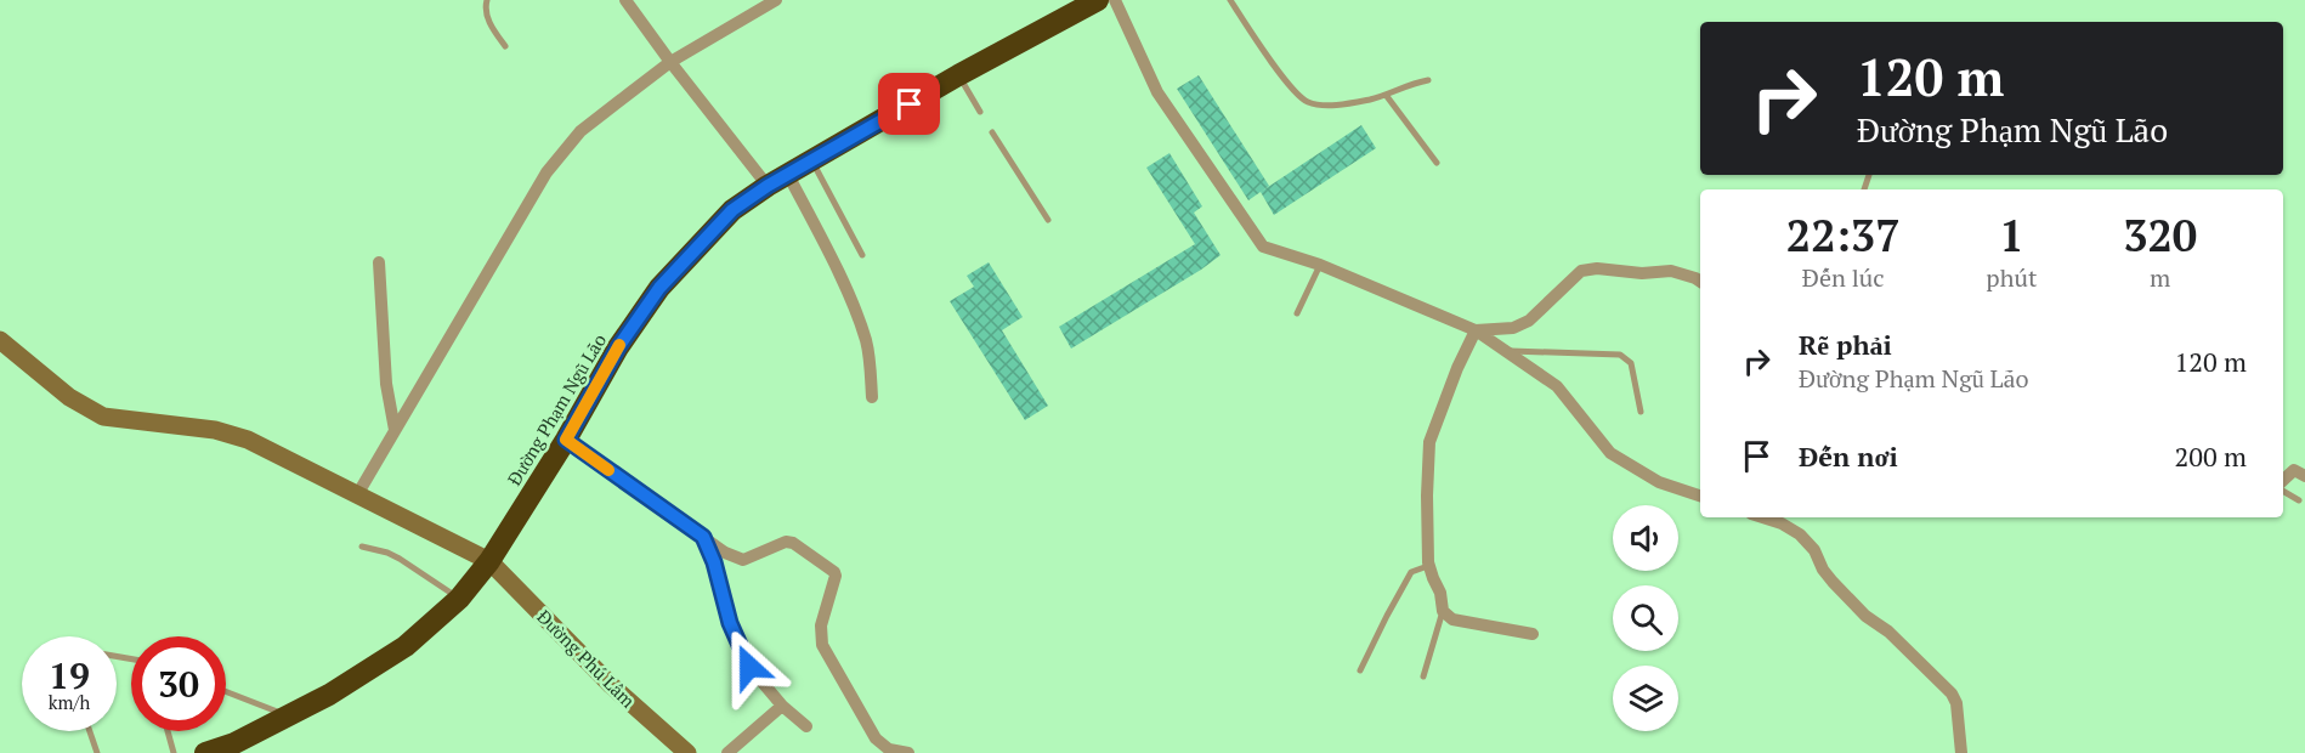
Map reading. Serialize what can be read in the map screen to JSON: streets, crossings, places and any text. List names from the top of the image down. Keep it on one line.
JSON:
{"streets":{"highway":["Đường Phạm Ngũ Lão"],"street":["Đường Phú Lâm"]},"crossings":[["Đường Phạm Ngũ Lão","Đường Phú Lâm"]],"page":{"turn":["120 m","Đường Phạm Ngũ Lão"],"eta":["22:37","Đến lúc","1","phút","320","m"],"list":[{"name":"Rẽ phải","note":"Đường Phạm Ngũ Lão","value":"120 m"},{"name":"Đến nơi","value":"200 m"}],"speed":"19 km/h","limit":"30"}}
